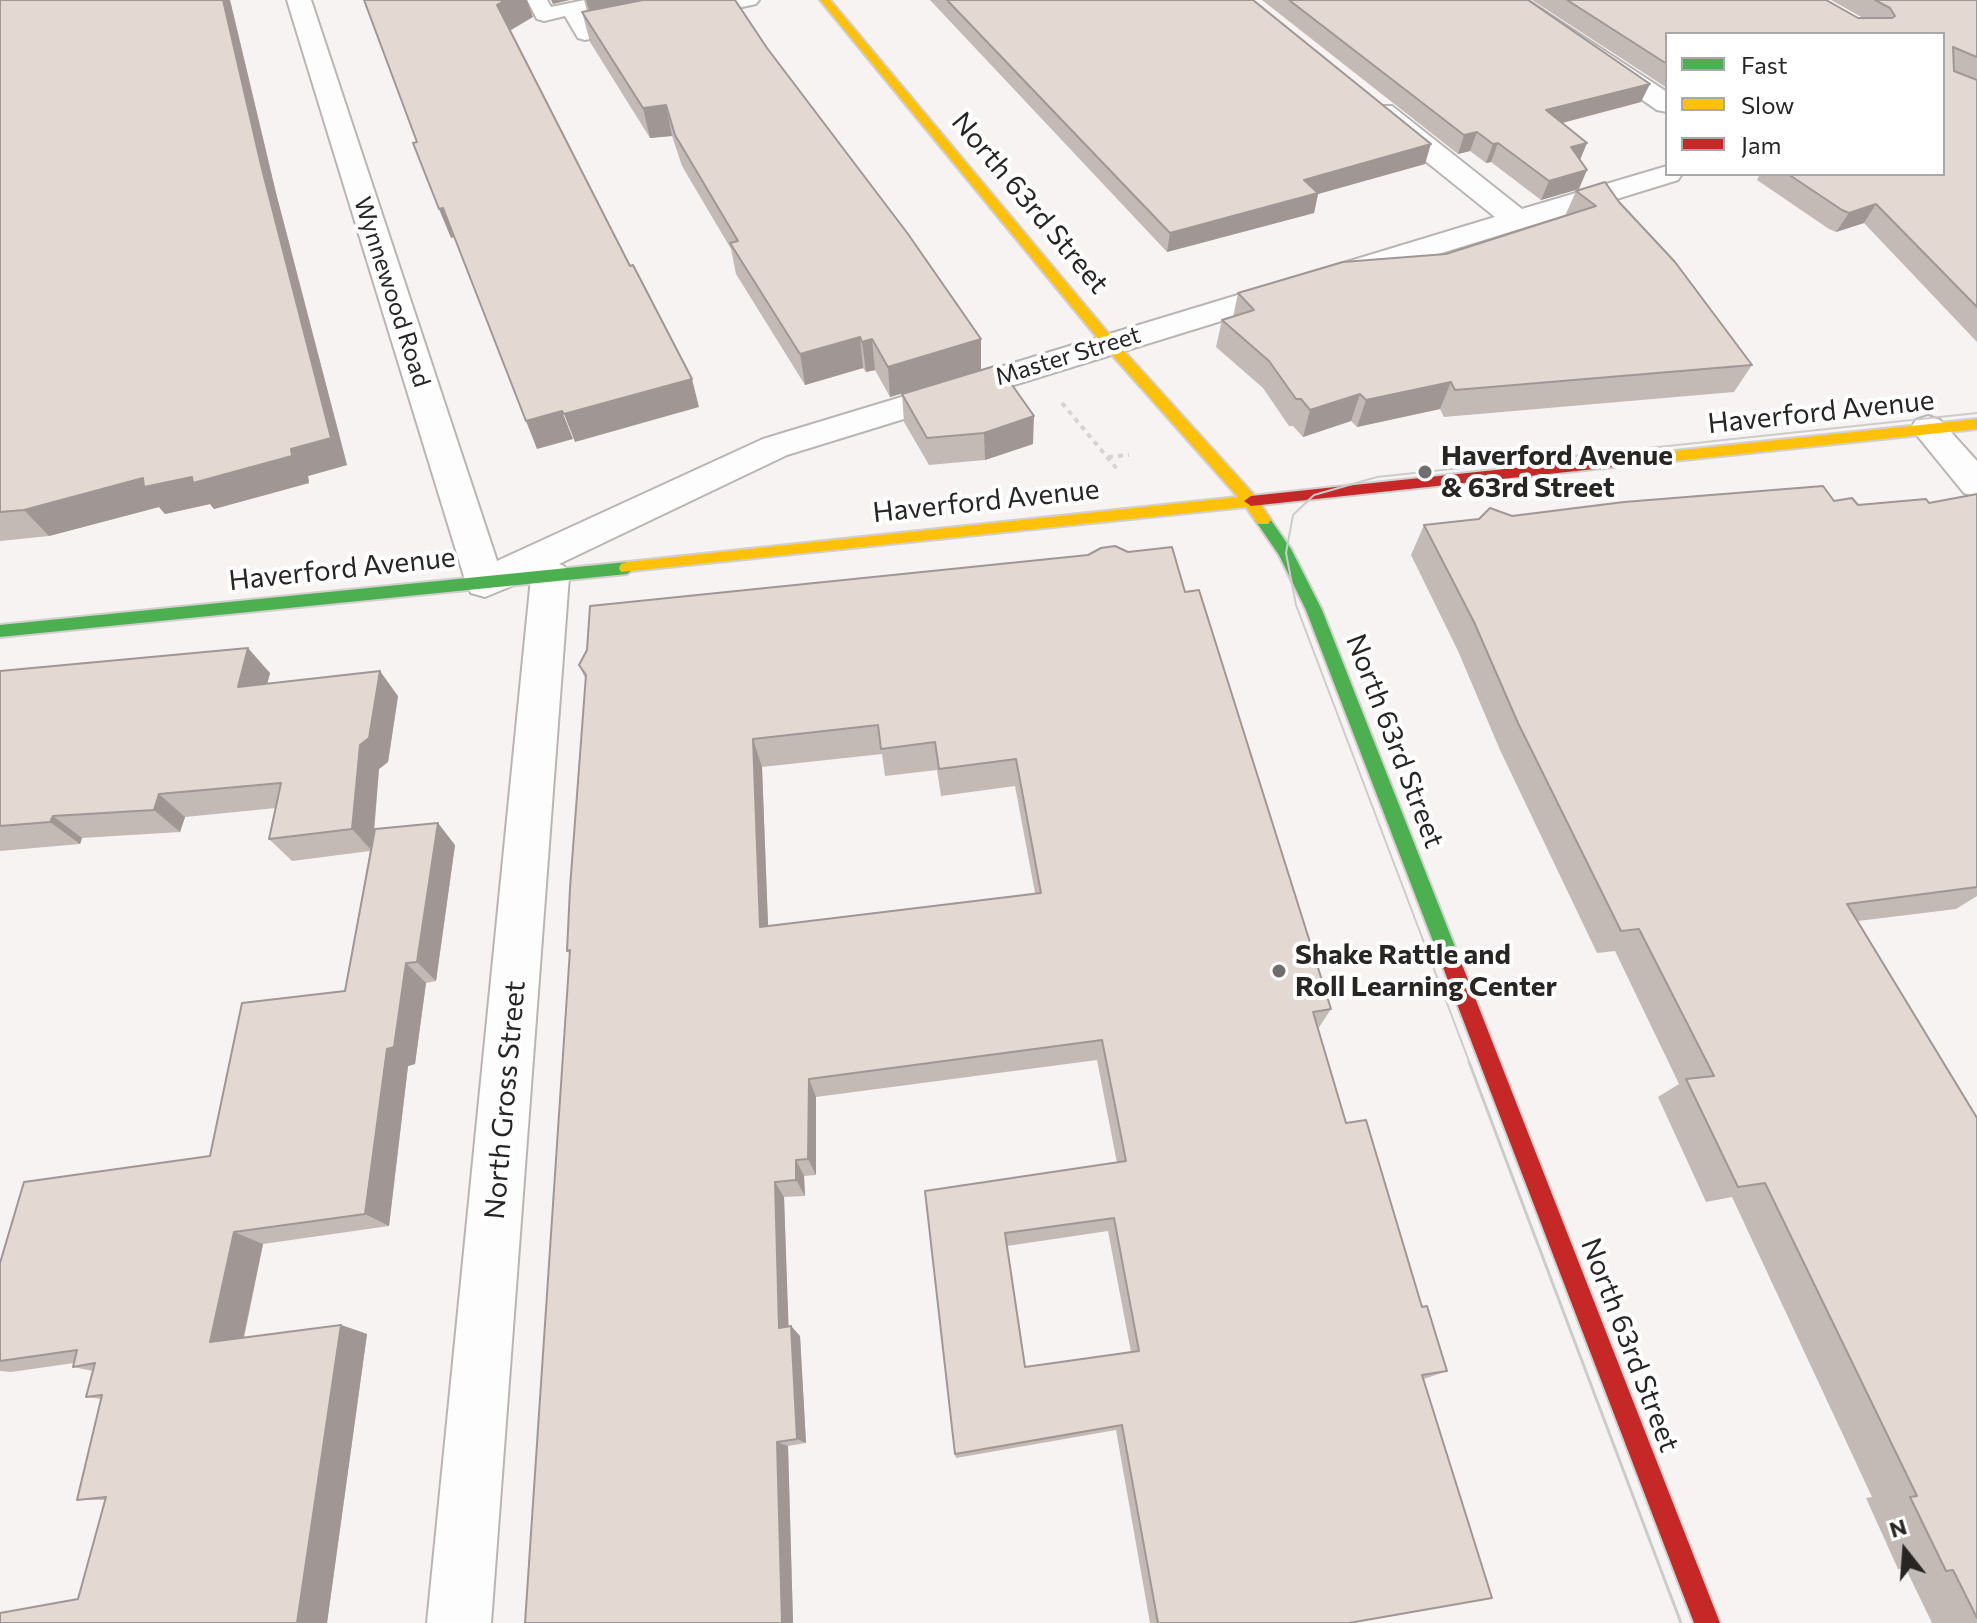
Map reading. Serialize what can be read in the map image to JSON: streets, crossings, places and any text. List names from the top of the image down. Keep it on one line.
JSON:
{"streets":{"main road":["North 63rd Street","Haverford Avenue"],"street":["Wynnewood Road","Master Street","North Gross Street"]},"crossings":[["North 63rd Street","Master Street"],["North 63rd Street","Haverford Avenue"],["Wynnewood Road","Master Street"],["Wynnewood Road","Haverford Avenue"],["Master Street","Haverford Avenue"],["Haverford Avenue","North Gross Street"]],"places":["Haverford Avenue & 63rd Street","Shake Rattle and Roll Learning Center"],"legend":["Fast","Slow","Jam"],"north":"top"}
